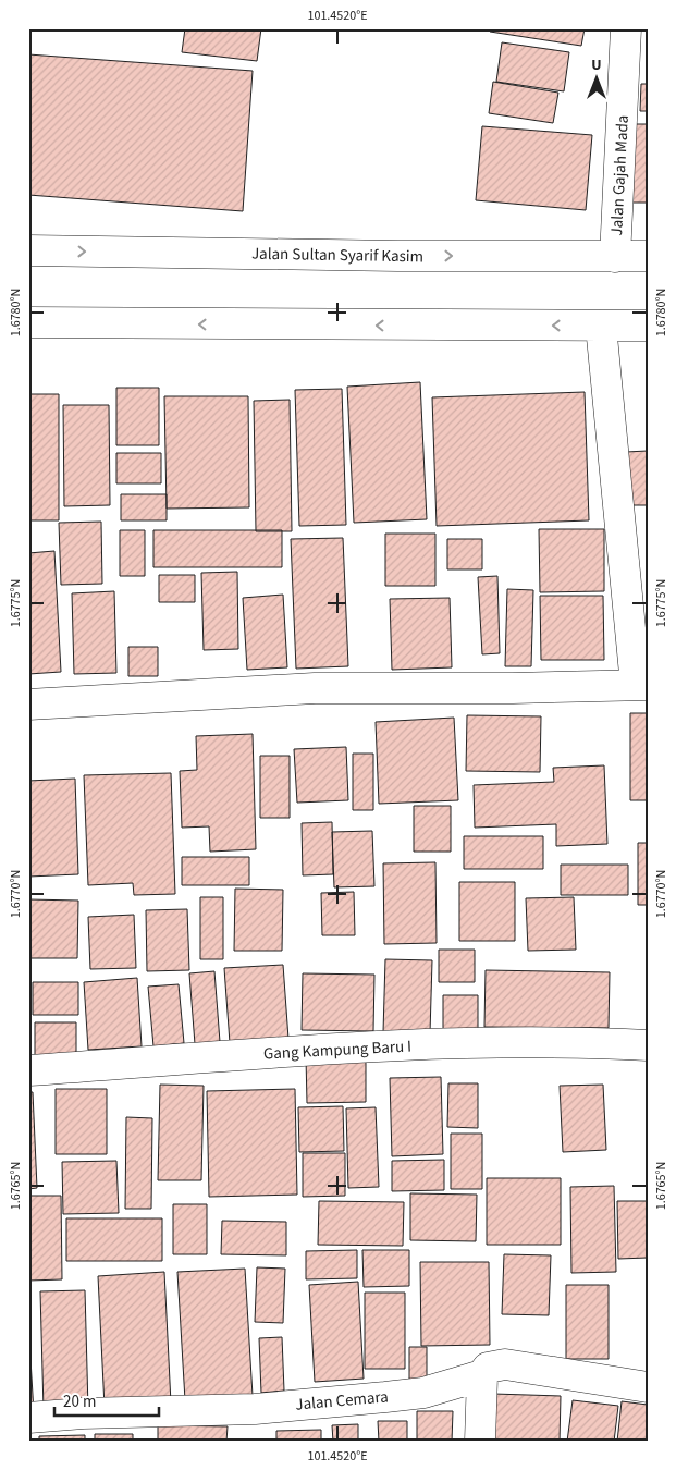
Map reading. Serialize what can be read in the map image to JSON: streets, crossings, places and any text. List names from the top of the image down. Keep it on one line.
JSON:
{"streets":{"street":["Jalan Gajah Mada","Jalan Sultan Syarif Kasim","Gang Kampung Baru I","Jalan Cemara"]},"crossings":[["Jalan Gajah Mada","Jalan Sultan Syarif Kasim"]],"scale_bar":"20 m","north":"top","coordinates":["101.4520°E","1.6780°N","1.6775°N","1.6770°N","1.6765°N"]}
